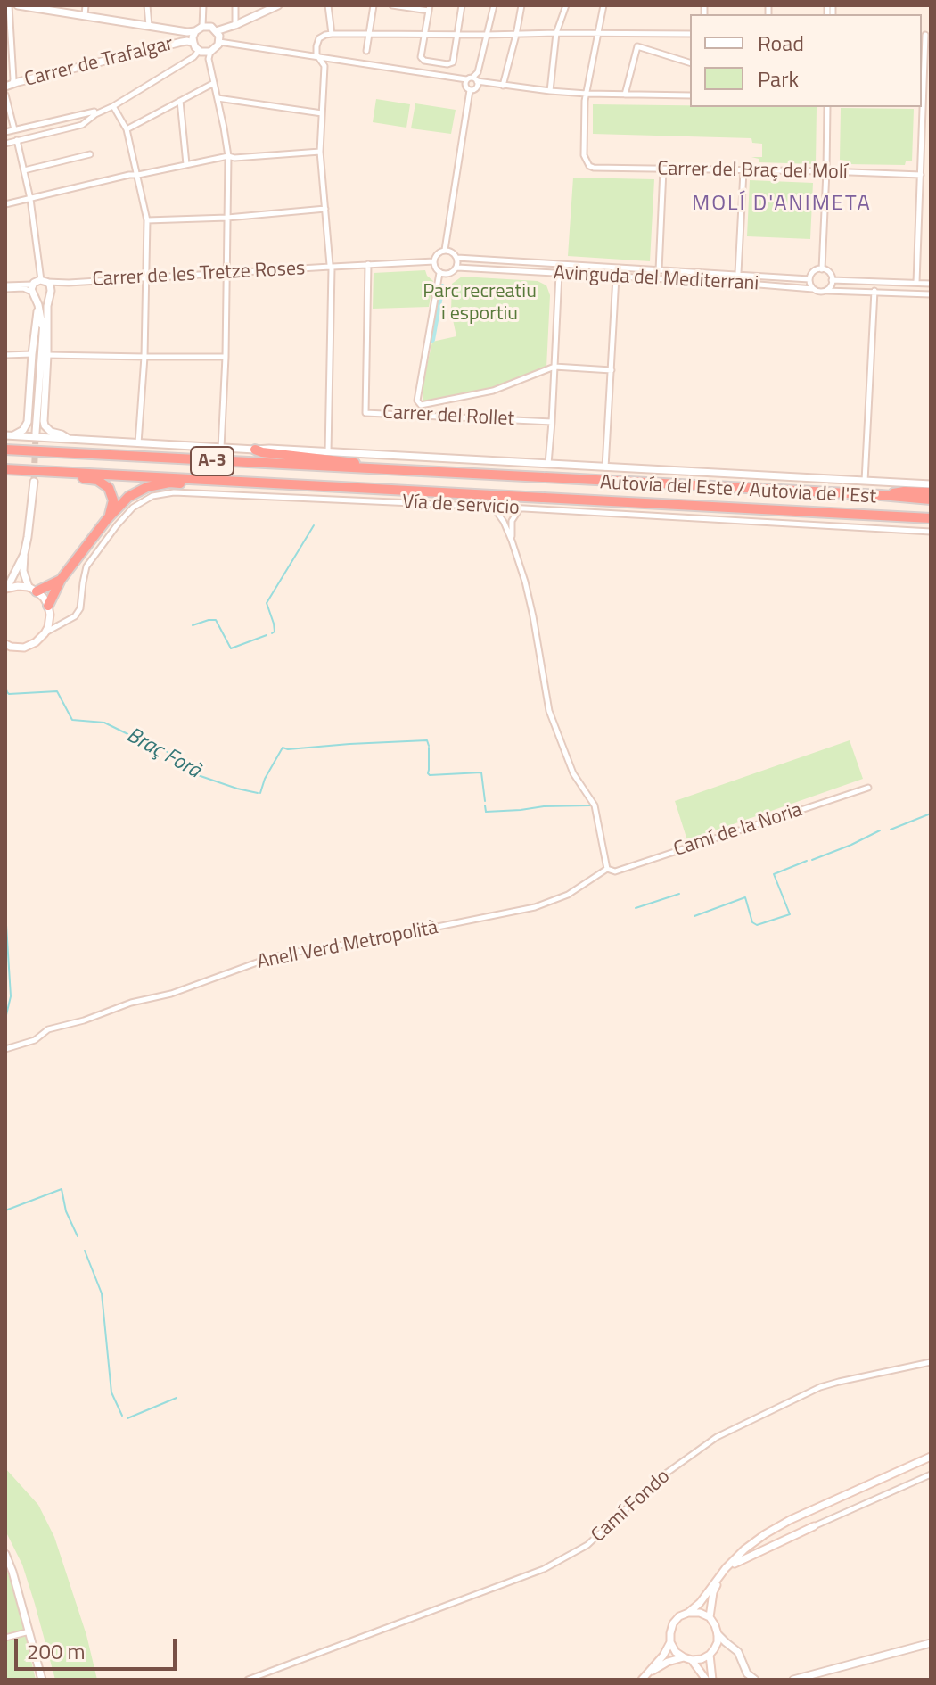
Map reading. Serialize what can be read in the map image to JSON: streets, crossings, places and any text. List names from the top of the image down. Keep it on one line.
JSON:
{"streets":{"highway":["A-3","Autovía del Este / Autovia de l'Est"],"street":["Carrer de Trafalgar","Carrer del Braç del Molí","Carrer de les Tretze Roses","Avinguda del Mediterrani","Carrer del Rollet","Vía de servicio","Camí de la Noria","Anell Verd Metropolità","Camí Fondo"]},"crossings":[["Carrer de les Tretze Roses","Avinguda del Mediterrani"],["Carrer de les Tretze Roses","Carrer del Rollet"],["Camí de la Noria","Anell Verd Metropolità"]],"districts":["MOLÍ D'ANIMETA"],"water":["Braç Forà"],"parks":["Parc recreatiu i esportiu"],"legend":["Road","Park"],"scale_bar":"200 m"}
